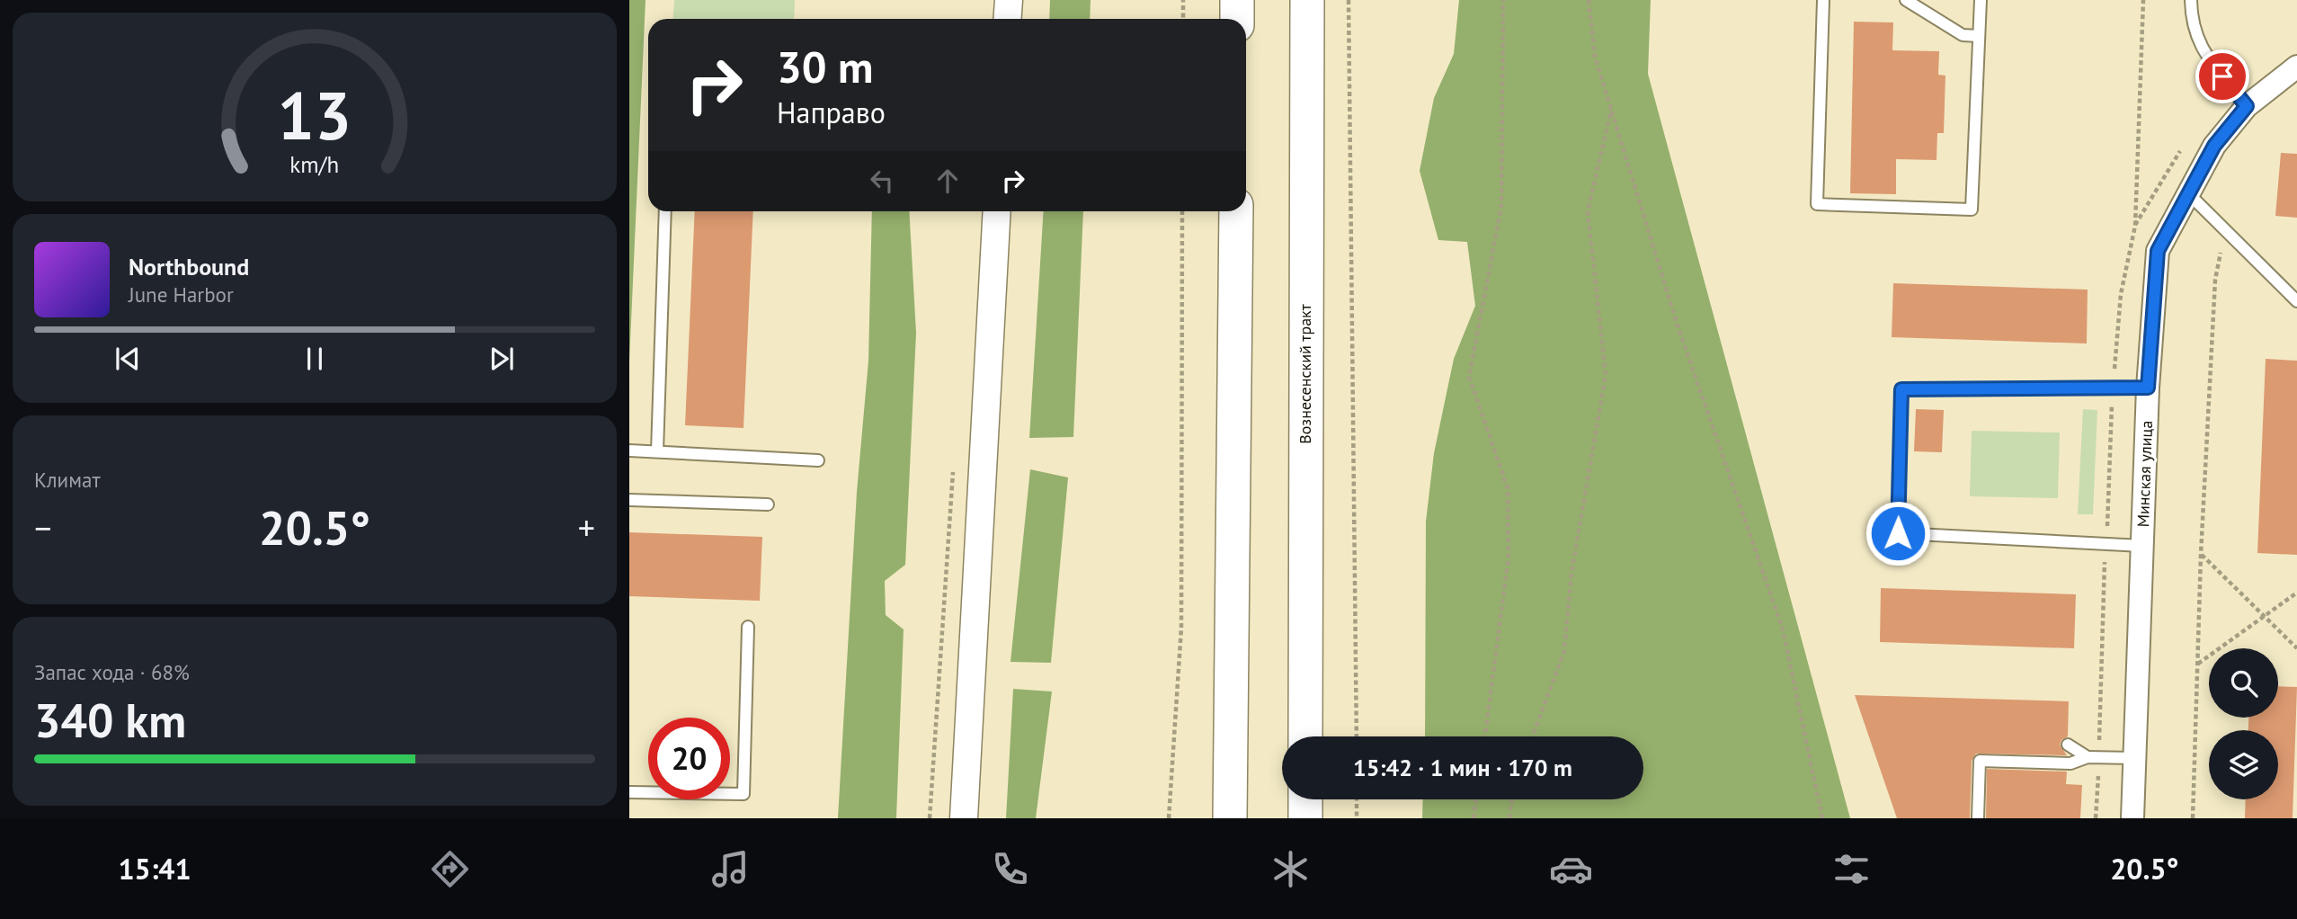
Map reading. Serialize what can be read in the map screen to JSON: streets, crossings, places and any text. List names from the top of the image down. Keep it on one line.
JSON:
{"streets":{"main road":["Вознесенский тракт"],"street":["Минская улица"]},"page":{"turn":["30 m","Направо"],"song":["Northbound","June Harbor"],"tile":["Климат",["Запас хода · 68%","340 km"]],"heat":["−","20.5°","+"],"limit":"20","trip":"15:42 · 1 мин · 170 m","tabs":["15:41","20.5°"],"gauge":["13","km/h"]}}
